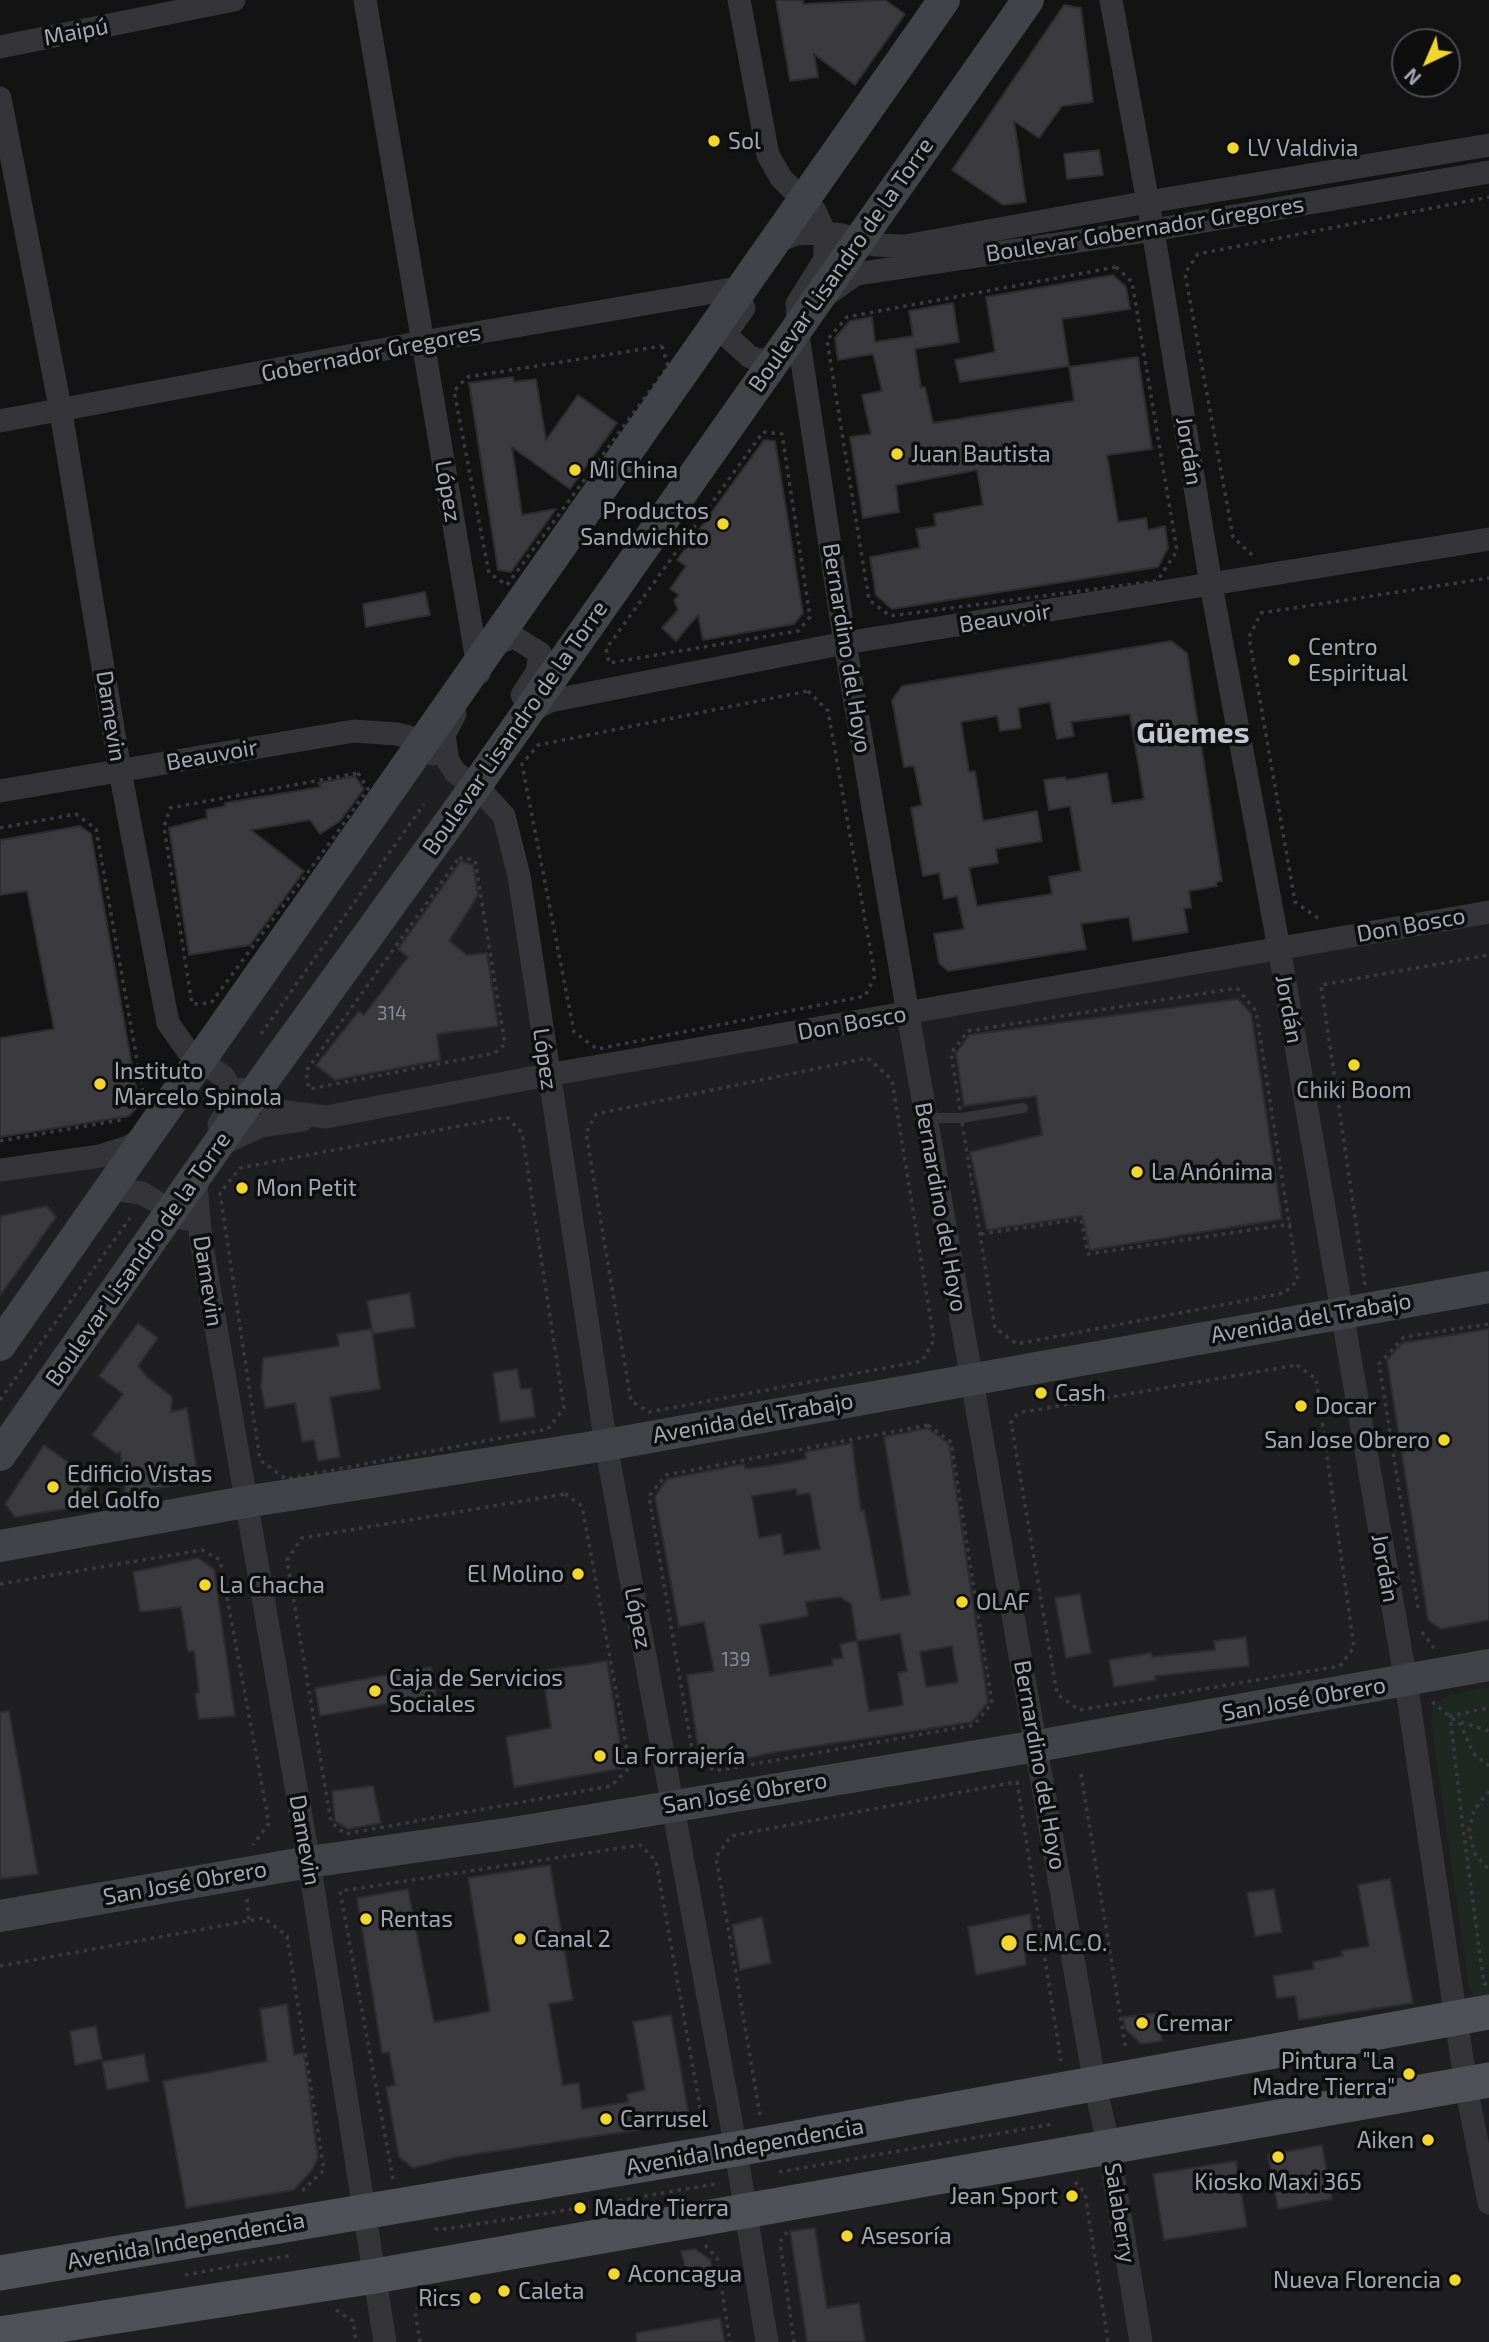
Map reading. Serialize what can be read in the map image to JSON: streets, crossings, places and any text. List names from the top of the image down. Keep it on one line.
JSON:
{"streets":{"main road":["Avenida Independencia"],"street":["Maipú","Boulevar Gobernador Gregores","Boulevar Lisandro de la Torre","Gobernador Gregores","Jordán","López","Beauvoir","Bernardino del Hoyo","Damevin","Don Bosco","Avenida del Trabajo","San José Obrero","Salaberry"]},"crossings":[["Boulevar Gobernador Gregores","Boulevar Lisandro de la Torre"],["Boulevar Gobernador Gregores","Jordán"],["Boulevar Gobernador Gregores","Bernardino del Hoyo"],["Boulevar Lisandro de la Torre","López"],["Boulevar Lisandro de la Torre","Beauvoir"],["Boulevar Lisandro de la Torre","Bernardino del Hoyo"],["Boulevar Lisandro de la Torre","Damevin"],["Boulevar Lisandro de la Torre","Don Bosco"],["Gobernador Gregores","López"],["Gobernador Gregores","Damevin"],["Jordán","Beauvoir"],["Jordán","Don Bosco"],["Jordán","Avenida del Trabajo"],["Jordán","San José Obrero"],["Jordán","Avenida Independencia"],["López","Beauvoir"],["López","Don Bosco"],["López","Avenida del Trabajo"],["López","San José Obrero"],["López","Avenida Independencia"],["Beauvoir","Bernardino del Hoyo"],["Beauvoir","Damevin"],["Bernardino del Hoyo","Don Bosco"],["Bernardino del Hoyo","Avenida del Trabajo"],["Bernardino del Hoyo","San José Obrero"],["Bernardino del Hoyo","Avenida Independencia"],["Bernardino del Hoyo","Salaberry"],["Damevin","Don Bosco"],["Damevin","Avenida del Trabajo"],["Damevin","San José Obrero"],["Damevin","Avenida Independencia"],["Avenida Independencia","Salaberry"]],"districts":["Güemes"],"places":["Sol","LV Valdivia","Juan Bautista","Mi China","Productos Sandwichito","Centro Espiritual","Chiki Boom","Instituto Marcelo Spinola","La Anónima","Mon Petit","Cash","Docar","San Jose Obrero","Edificio Vistas del Golfo","El Molino","La Chacha","OLAF","Caja de Servicios Sociales","La Forrajería","Rentas","Canal 2","E.M.C.O.","Cremar","Pintura \"La Madre Tierra\"","Carrusel","Aiken","Kiosko Maxi 365","Jean Sport","Madre Tierra","Asesoría","Aconcagua","Nueva Florencia","Caleta","Rics"],"house_numbers":["314","139"],"north":"bottom left"}
